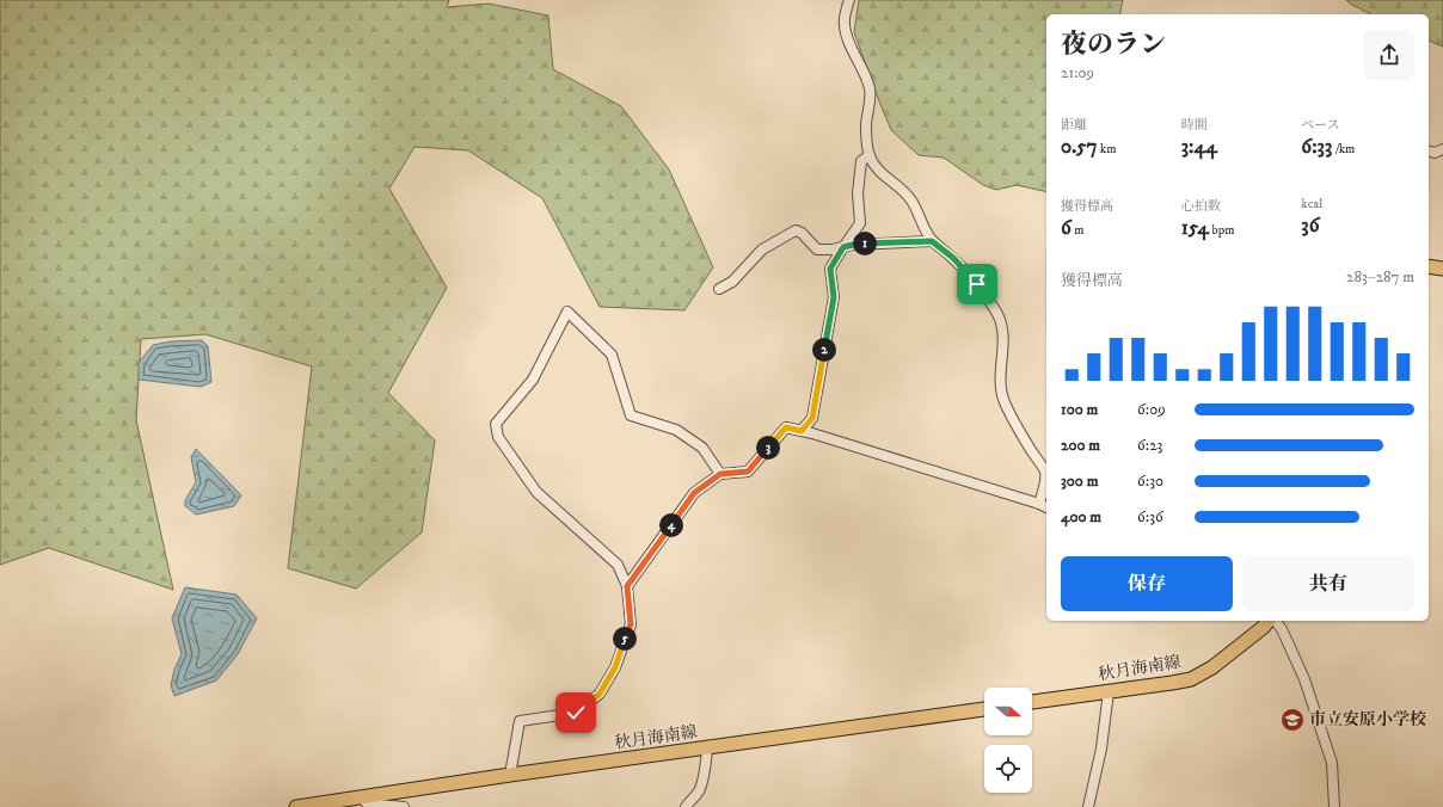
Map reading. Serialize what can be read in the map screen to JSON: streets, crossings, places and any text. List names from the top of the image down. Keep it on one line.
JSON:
{"streets":{"main road":["秋月海南線"]},"places":{"school or university":["市立安原小学校"]},"north":"right","page":{"heading":["夜のラン","21:09"],"stats":[["距離","0.57 km"],["時間","3:44"],["ペース","6:33 /km"],["獲得標高","6 m"],["心拍数","154 bpm"],["kcal","36"]],"pins":["1","2","3","4","5"],"chart":["獲得標高","283–287 m"],"list":[{"name":"100 m","note":"6:09"},{"name":"200 m","note":"6:23"},{"name":"300 m","note":"6:30"},{"name":"400 m","note":"6:36"}],"buttons":["保存","共有"]}}
